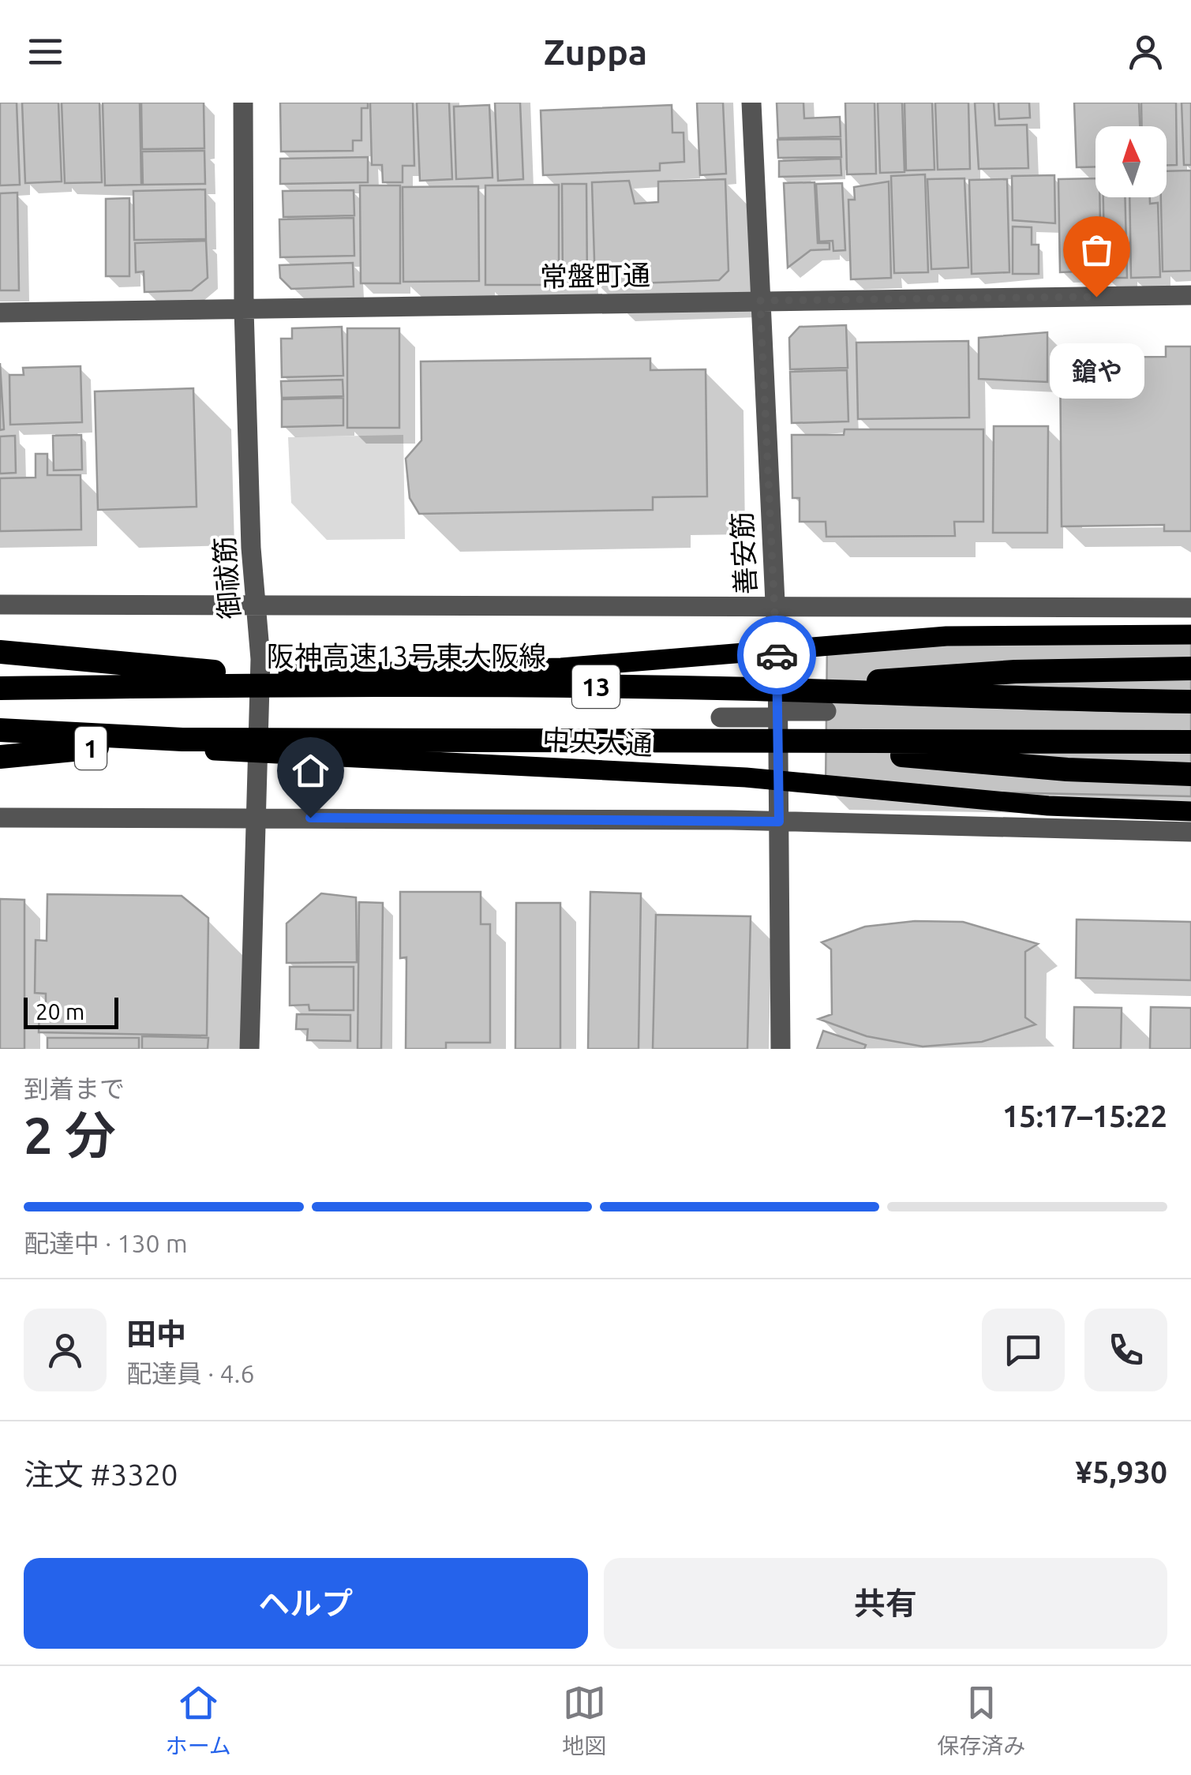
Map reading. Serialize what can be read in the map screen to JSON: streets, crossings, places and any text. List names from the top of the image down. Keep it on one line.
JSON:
{"streets":{"highway":["阪神高速13号東大阪線","13","1"],"main road":["中央大通"],"street":["常盤町通","善安筋","御祓筋"]},"crossings":[["常盤町通","善安筋"],["常盤町通","御祓筋"],["阪神高速13号東大阪線","13"],["13","1"]],"places":["鎗や"],"scale_bar":"20 m","north":"top","page":{"header":"Zuppa","bubble":"鎗や","scale":"20 m","heading":["2 分","到着まで","15:17–15:22"],"panel":["田中","配達員 · 4.6","注文 #3320","¥5,930"],"bar":"配達中 · 130 m","buttons":["ヘルプ","共有"],"tabs":["ホーム","地図","保存済み"]}}
